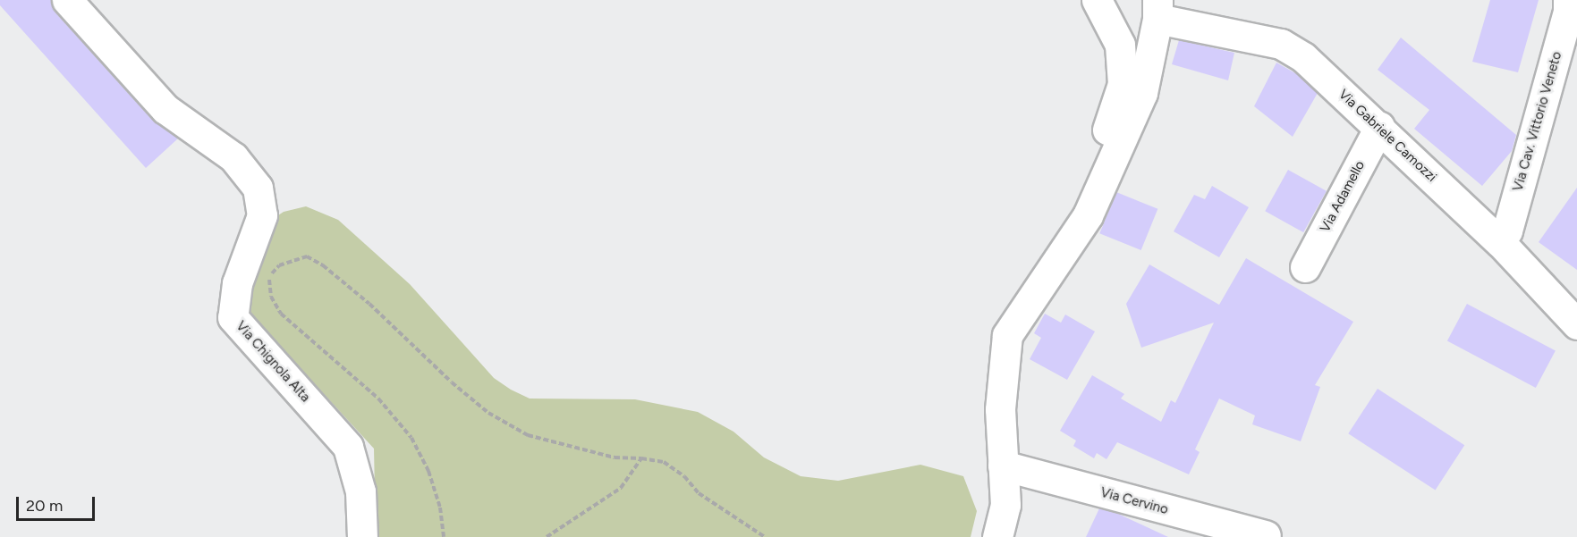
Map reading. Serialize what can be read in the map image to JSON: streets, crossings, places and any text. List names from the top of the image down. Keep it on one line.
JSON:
{"streets":{"street":["Via Cav. Vittorio Veneto","Via Gabriele Camozzi","Via Adamello","Via Chignola Alta","Via Cervino"]},"crossings":[["Via Cav. Vittorio Veneto","Via Gabriele Camozzi"],["Via Gabriele Camozzi","Via Adamello"]],"scale_bar":"20 m"}
